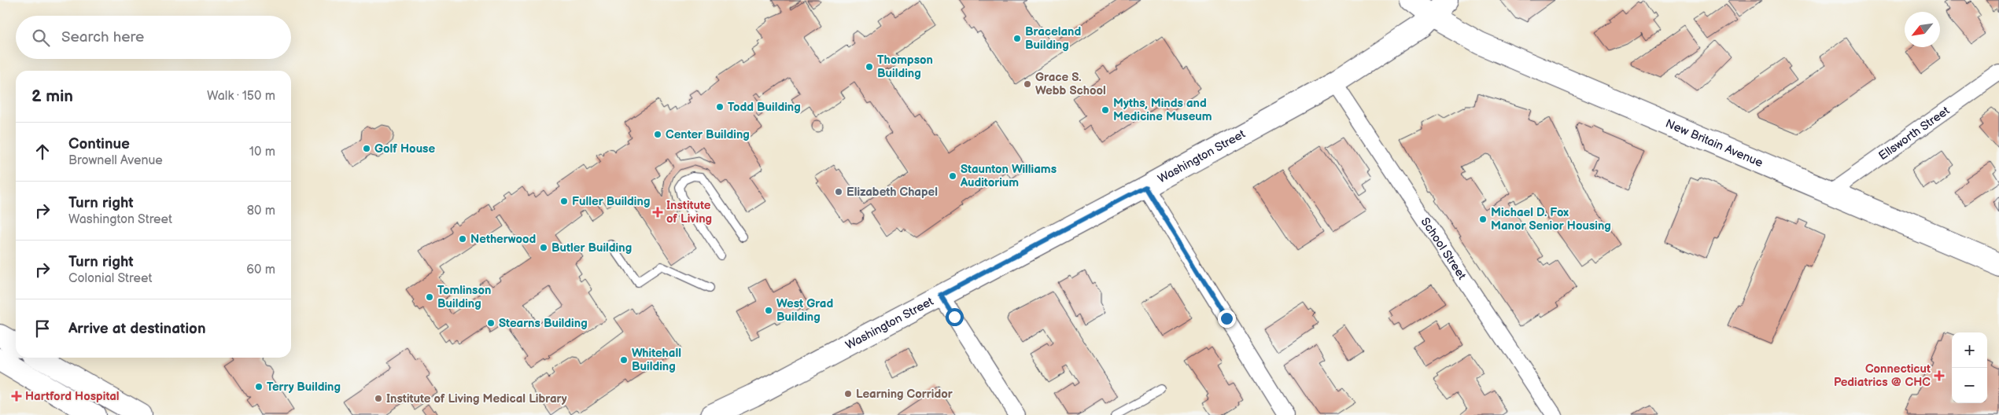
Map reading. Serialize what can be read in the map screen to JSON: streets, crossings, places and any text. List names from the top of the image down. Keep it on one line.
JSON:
{"streets":{"main road":["New Britain Avenue","Washington Street"],"street":["Ellsworth Street","School Street"]},"crossings":[["Ellsworth Street","New Britain Avenue"],["New Britain Avenue","Washington Street"],["Washington Street","School Street"]],"places":{"other":["Braceland Building","Thompson Building","Grace S. Webb School","Todd Building","Myths, Minds and Medicine Museum","Center Building","Golf House","Staunton Williams Auditorium","Elizabeth Chapel","Fuller Building","Michael D. Fox Manor Senior Housing","Netherwood","Butler Building","Tomlinson Building","West Grad Building","Stearns Building","Whitehall Building","Terry Building","Learning Corridor","Institute of Living Medical Library"],"health":["Institute of Living","Connecticut Pediatrics @ CHC","Hartford Hospital"]},"north":"bottom left","page":{"search":"Search here","heading":["2 min","Walk · 150 m"],"list":[["Continue","Brownell Avenue","10 m"],["Turn right","Washington Street","80 m"],["Turn right","Colonial Street","60 m"],"Arrive at destination"],"map_buttons":["+","−"]}}
